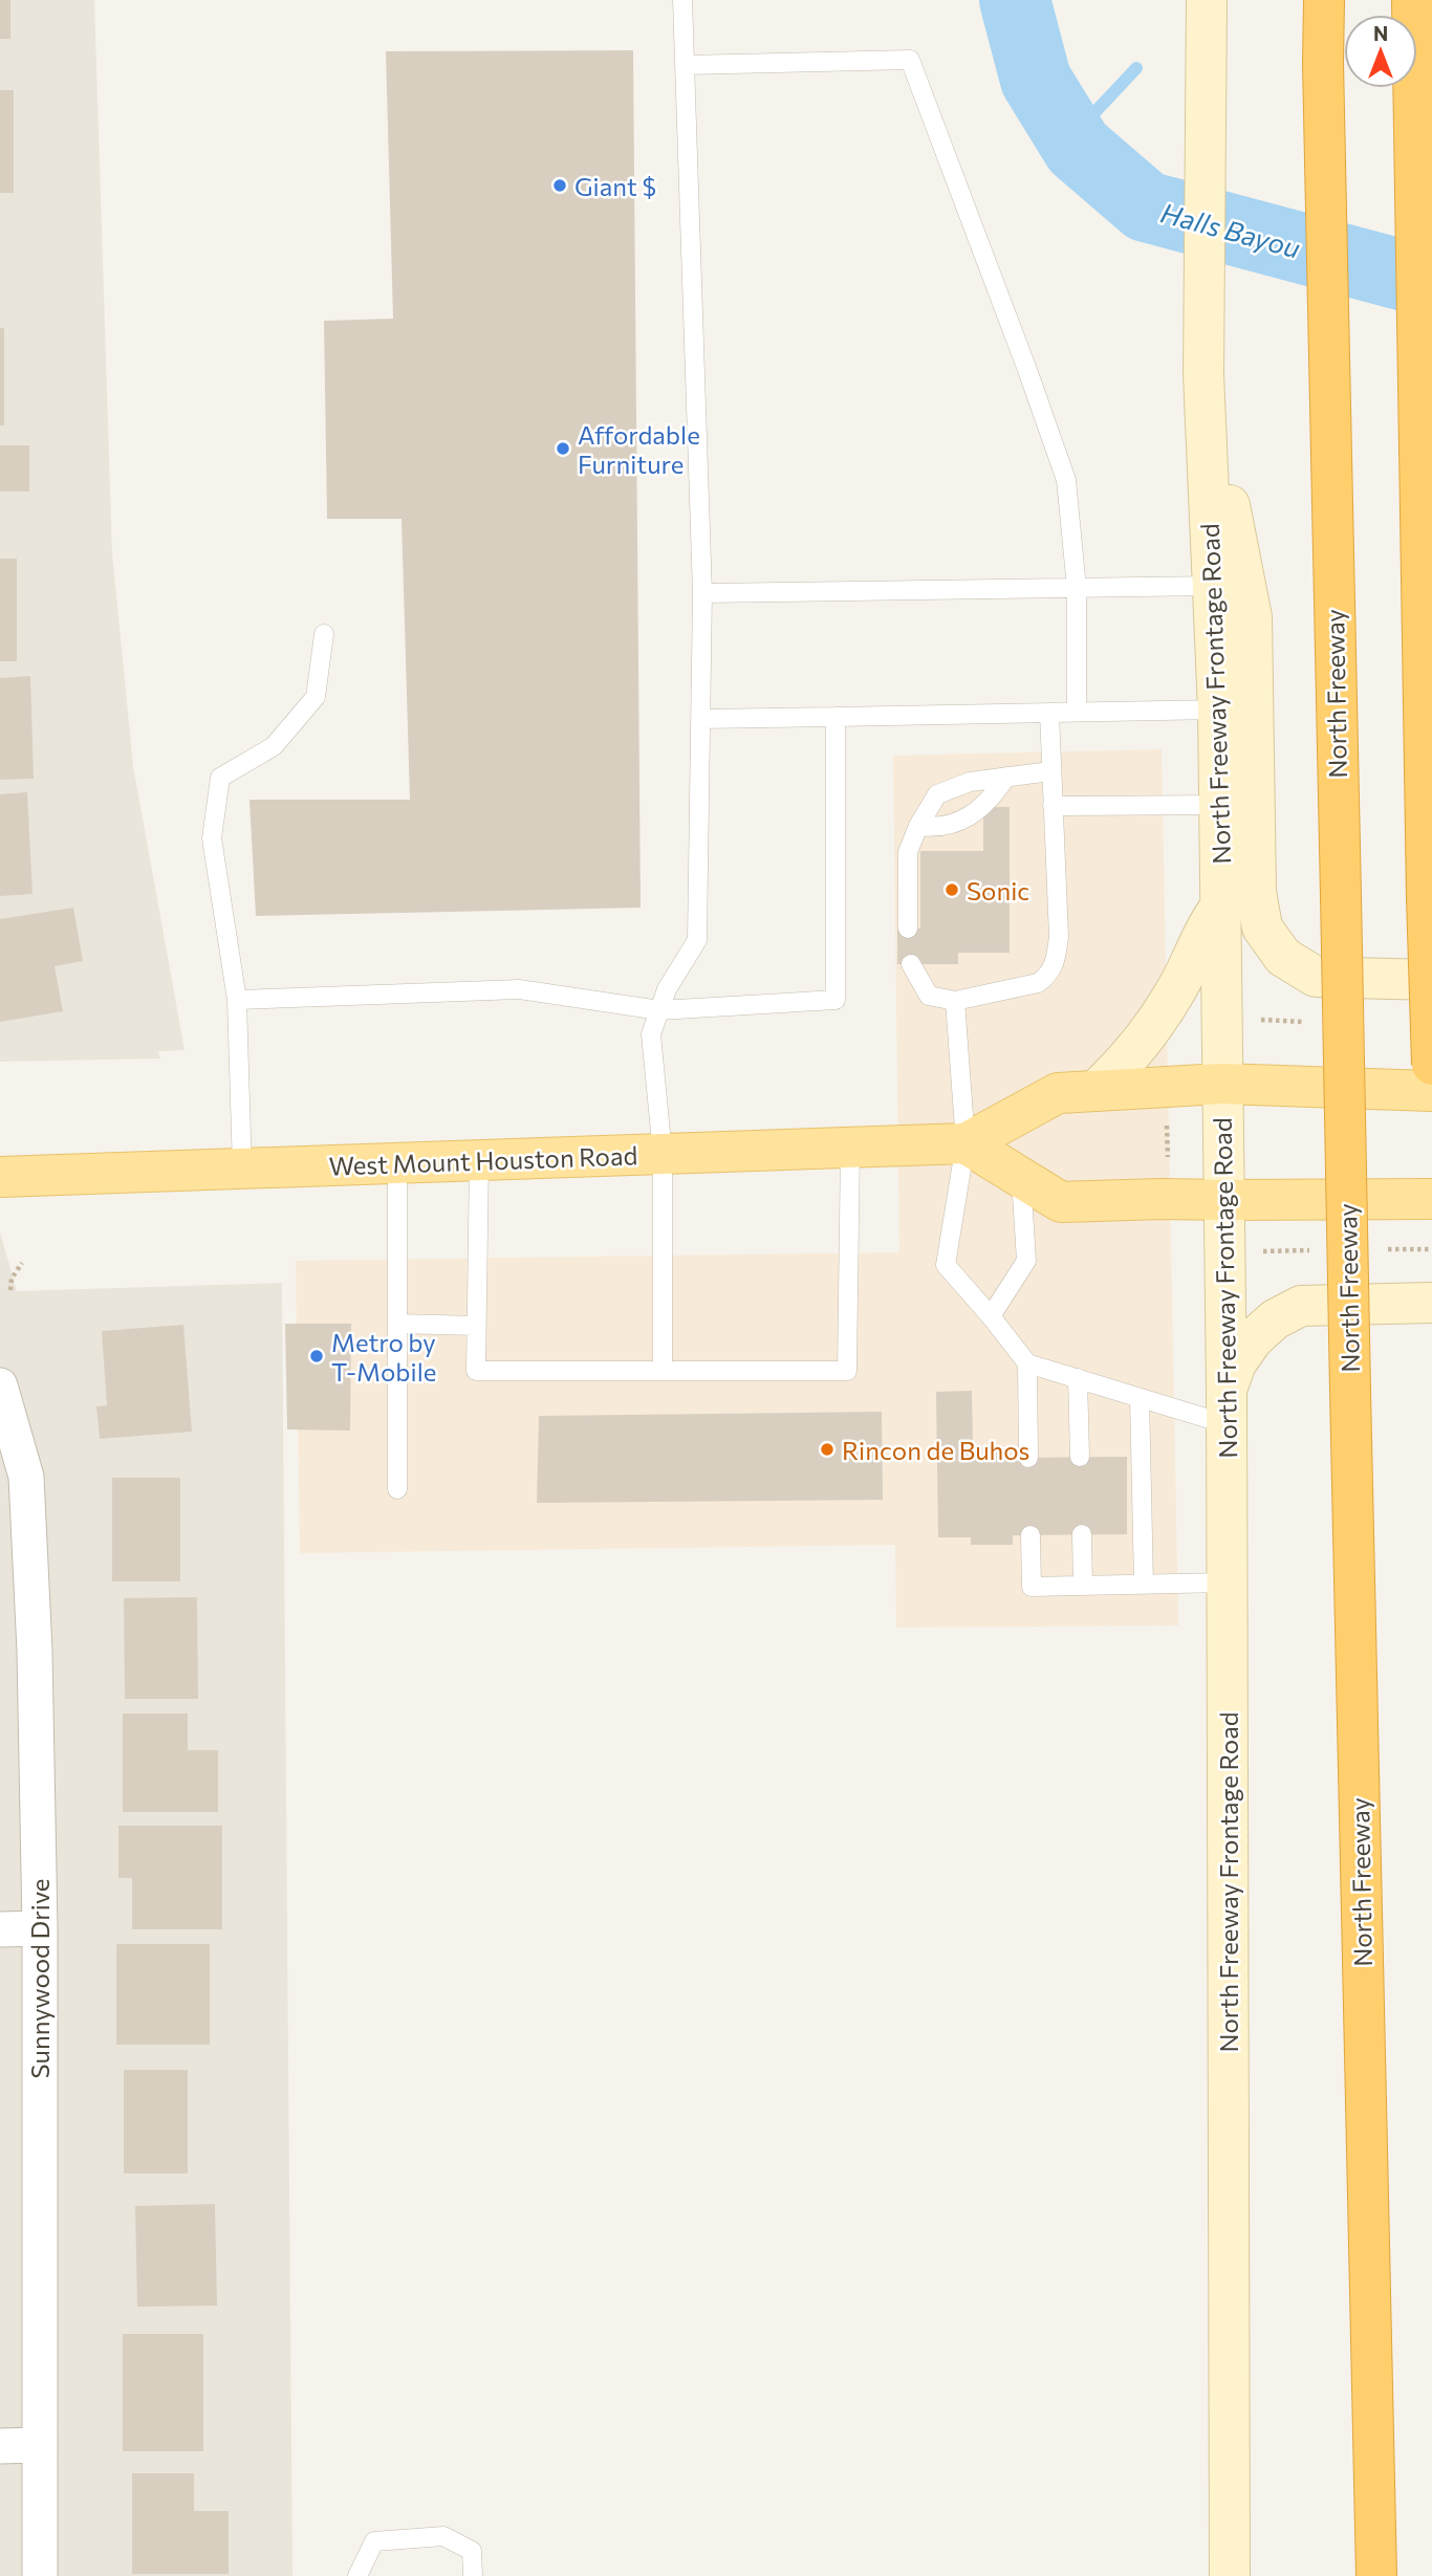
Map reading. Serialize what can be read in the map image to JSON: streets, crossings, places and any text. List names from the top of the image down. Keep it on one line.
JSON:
{"streets":{"highway":["North Freeway"],"main road":["North Freeway Frontage Road","West Mount Houston Road"],"street":["Sunnywood Drive"]},"crossings":[["North Freeway Frontage Road","West Mount Houston Road"]],"water":["Halls Bayou"],"places":["Giant $","Affordable Furniture","Sonic","Metro by T-Mobile","Rincon de Buhos"],"north":"top"}
